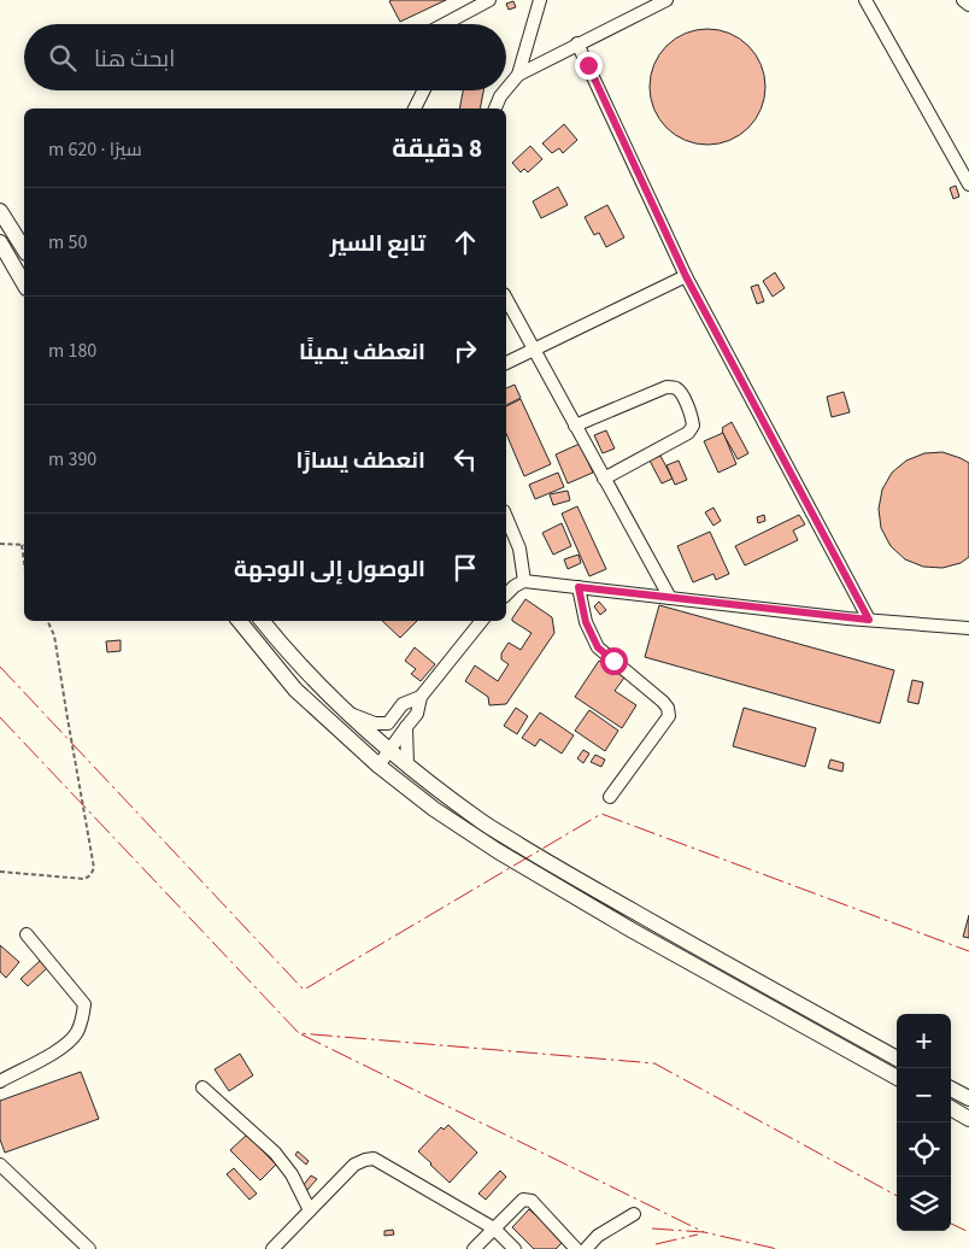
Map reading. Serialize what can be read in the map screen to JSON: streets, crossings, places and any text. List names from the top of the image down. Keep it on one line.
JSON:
{"page":{"search":"ابحث هنا","heading":["8 دقيقة","سيرًا · 620 m"],"list":[["تابع السير","50 m"],["انعطف يمينًا","180 m"],["انعطف يسارًا","390 m"],"الوصول إلى الوجهة"],"map_buttons":["+","−"]}}
